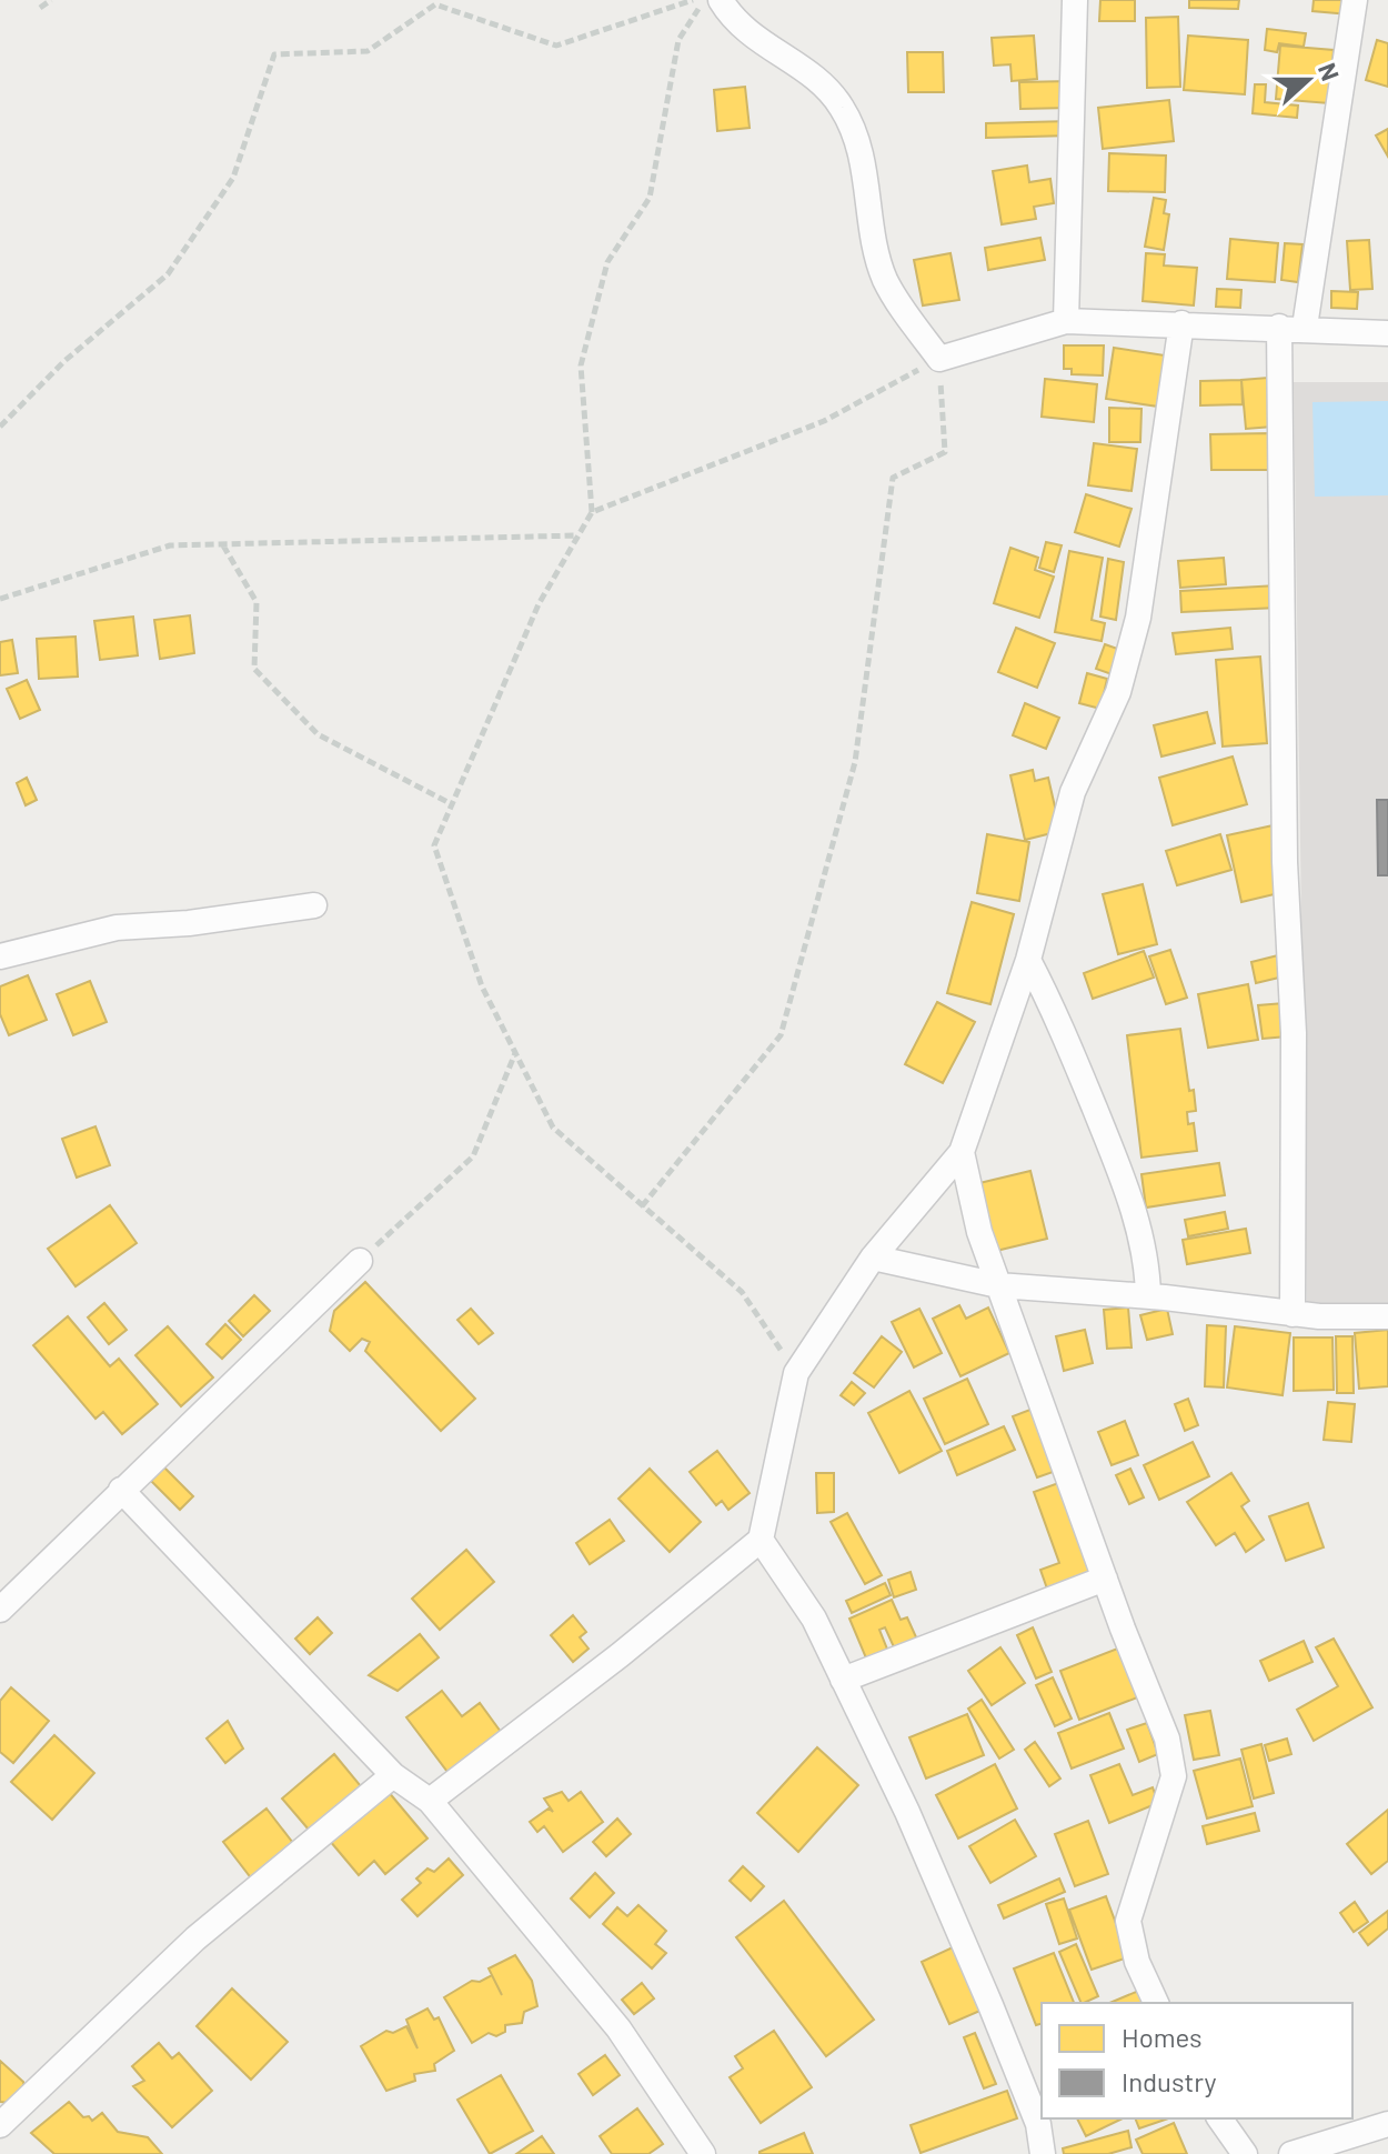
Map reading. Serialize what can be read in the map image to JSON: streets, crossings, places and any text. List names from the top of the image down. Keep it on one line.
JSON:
{"legend":["Homes","Industry"],"north":"right"}
